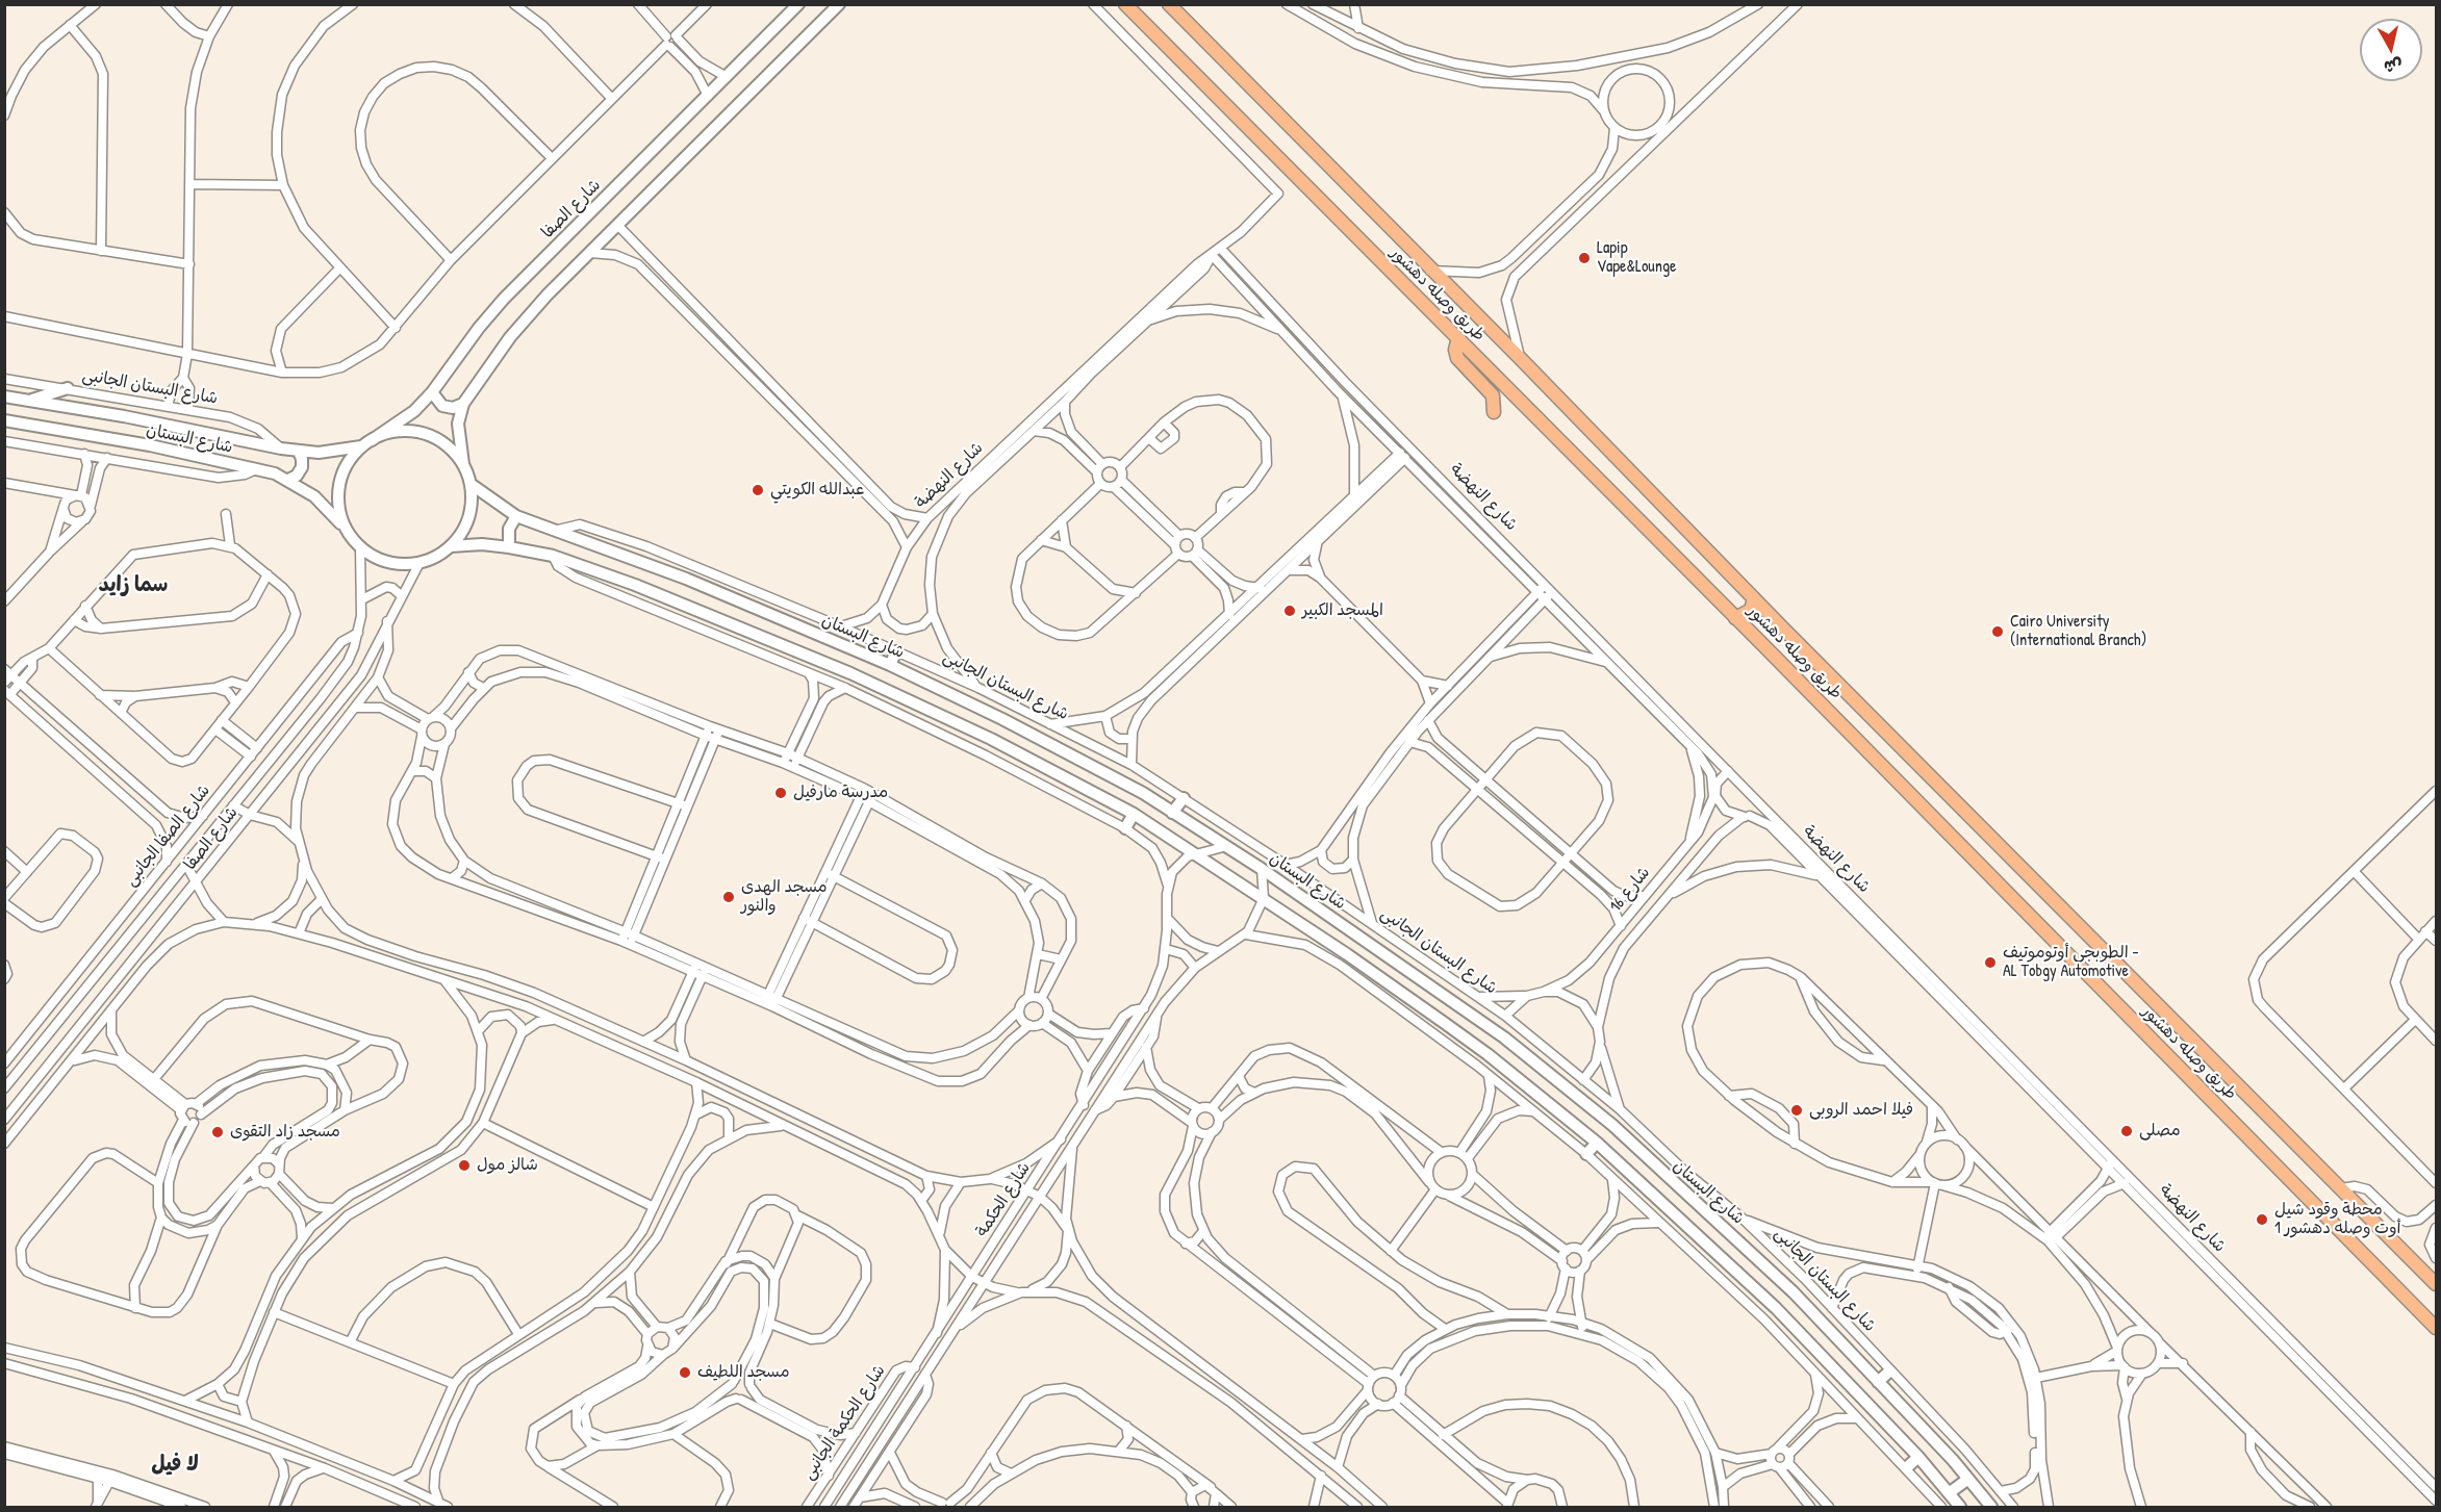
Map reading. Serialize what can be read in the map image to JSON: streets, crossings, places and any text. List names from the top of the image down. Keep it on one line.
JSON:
{"streets":{"main road":["طريق وصله دهشور"],"street":["شارع الصفا","شارع البستان الجانبى","شارع البستان","شارع النهضة","شارع الصفا الجانبى","شارع 16","شارع الحكمة","شارع الحكمة الجانبى"]},"crossings":[["شارع الصفا","شارع البستان"],["شارع الصفا","شارع الصفا الجانبى"],["شارع البستان الجانبى","شارع البستان"],["شارع البستان الجانبى","شارع النهضة"],["شارع النهضة","شارع 16"],["شارع الحكمة","شارع الحكمة الجانبى"]],"districts":["سما زايد","لا فيل"],"places":["Lapip Vape&Lounge","عبدالله الكويتي","المسجد الكبير","Cairo University (International Branch)","مدرسة مارفيل","مسجد الهدى والنور","الطوبجى أوتوموتيف - AL Tobgy Automotive","فيلا احمد الروبى","مصلى","مسجد زاد التقوى","شالز مول","محطة وقود شيل أوت وصله دهشور 1","مسجد اللطيف"],"north":"bottom"}
